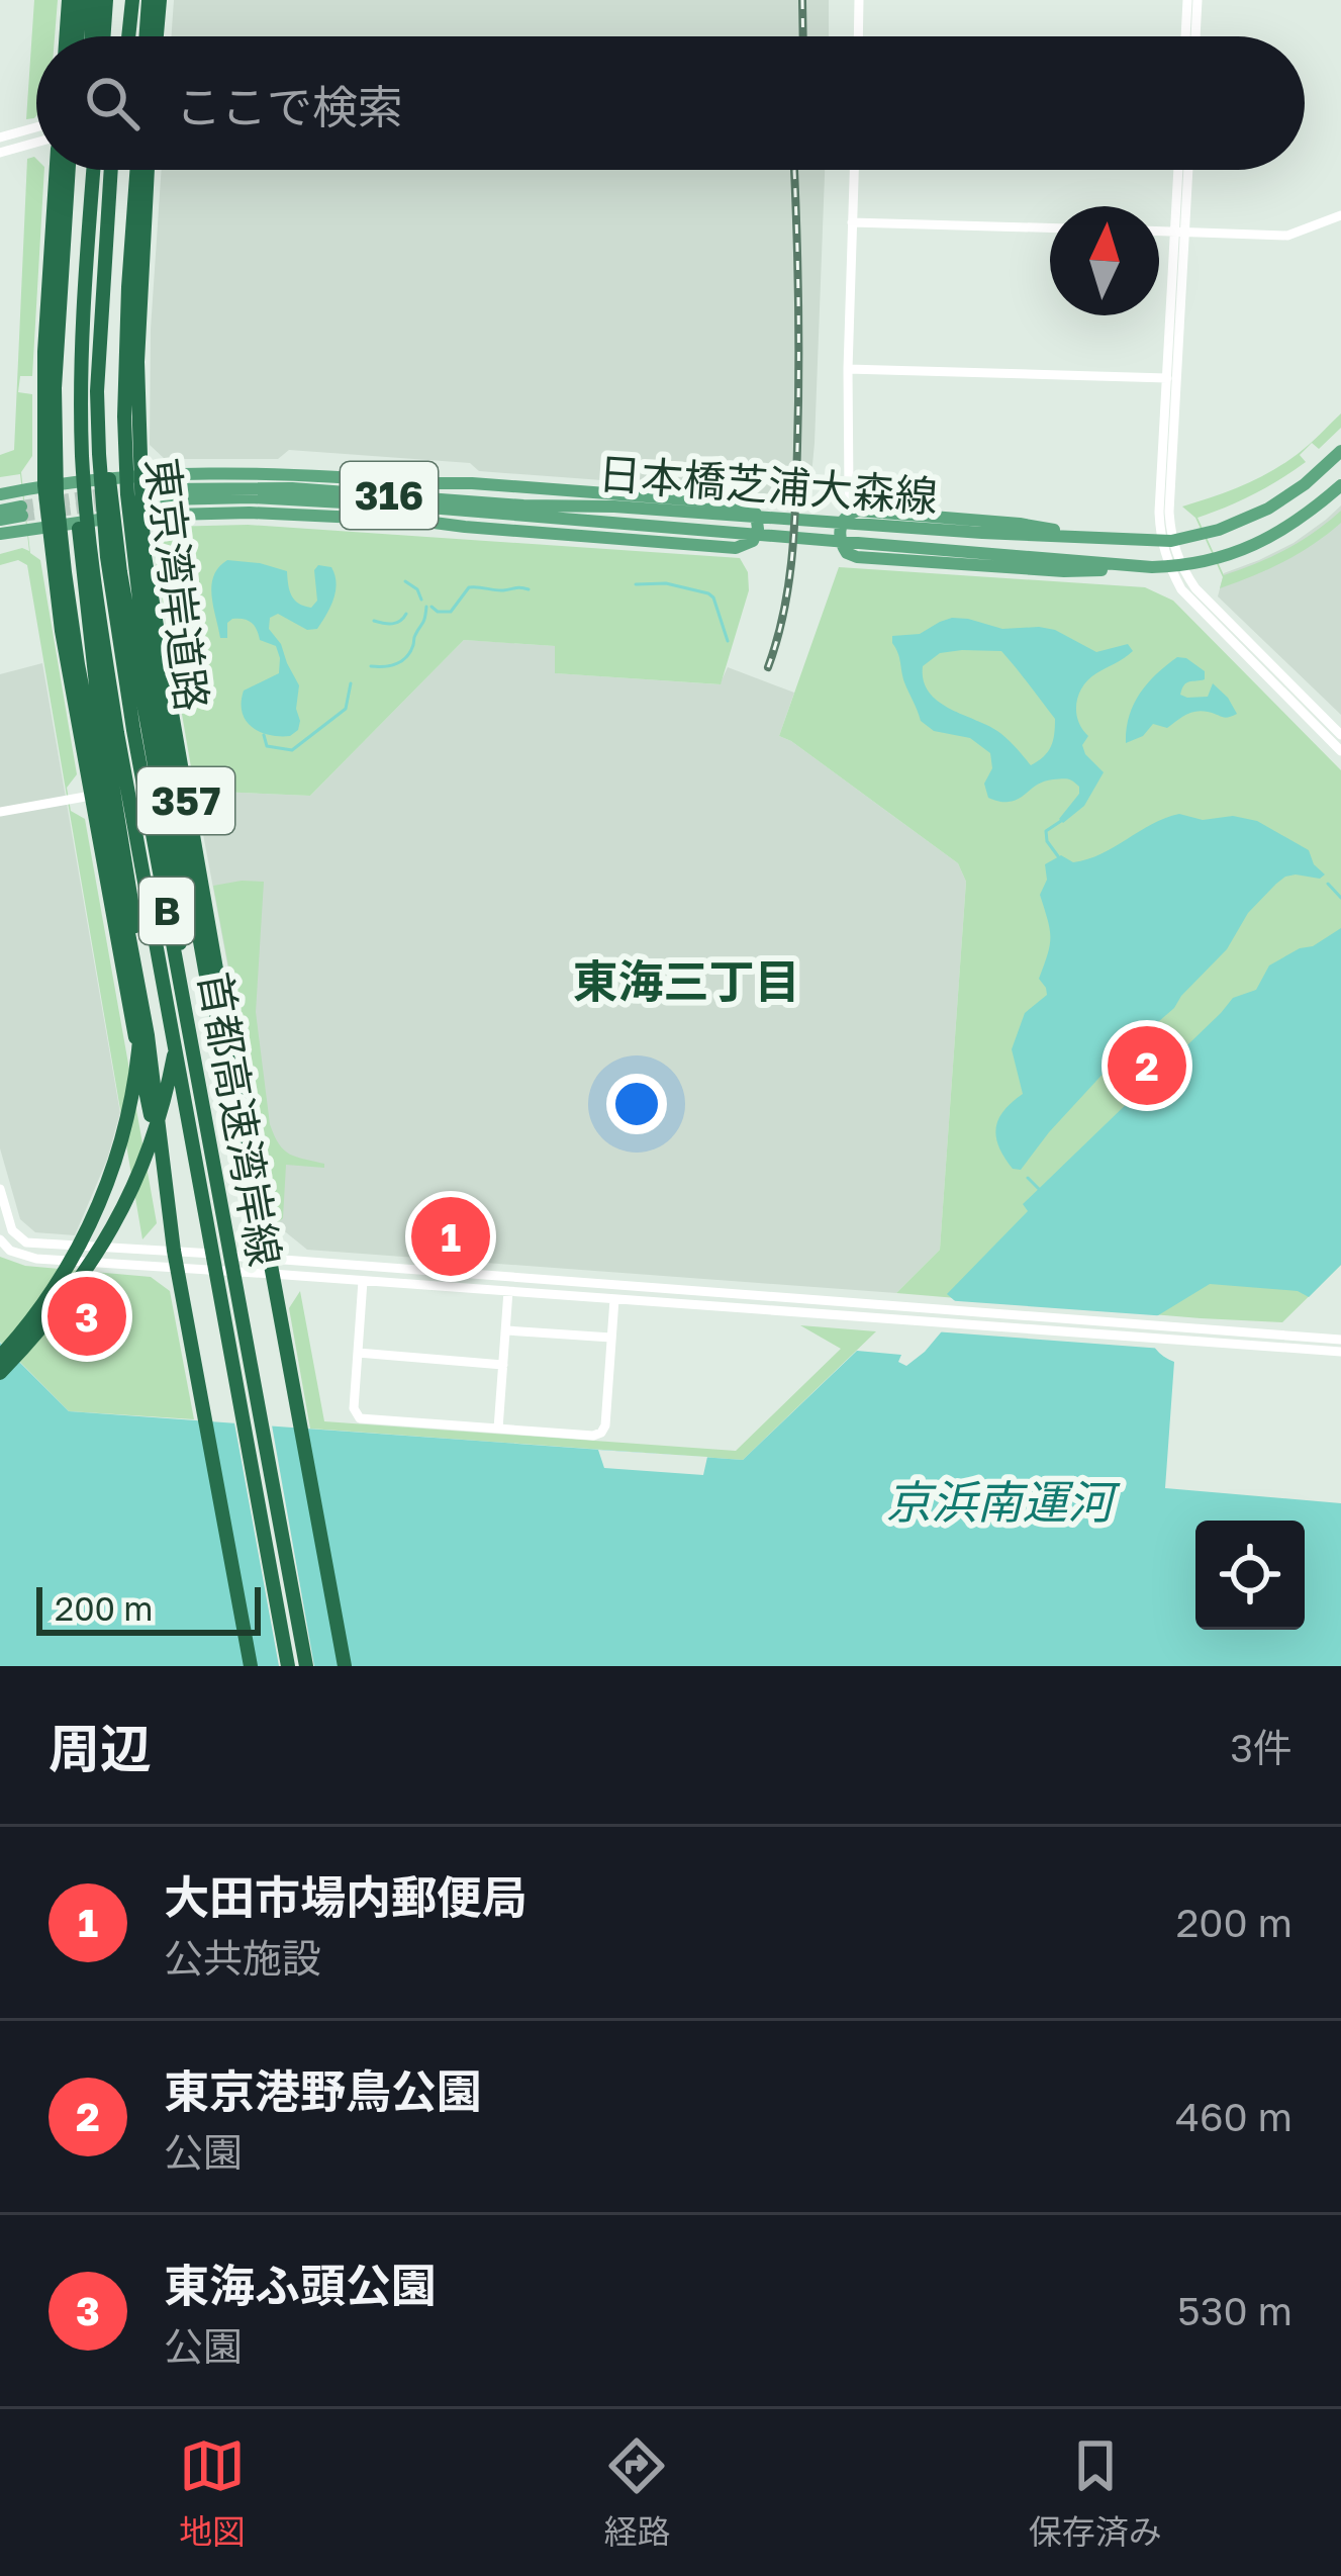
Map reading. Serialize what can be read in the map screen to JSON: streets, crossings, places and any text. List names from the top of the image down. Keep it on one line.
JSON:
{"streets":{"highway":["東京湾岸道路","357","B","首都高速湾岸線"],"main road":["日本橋芝浦大森線","316"]},"crossings":[["日本橋芝浦大森線","316"],["316","357"],["東京湾岸道路","357"],["B","首都高速湾岸線"]],"districts":["東海三丁目"],"water":["京浜南運河"],"scale_bar":"200 m","north":"top","page":{"search":"ここで検索","pins":["2","1","3"],"scale":"200 m","heading":["周辺","3件"],"list":[{"mark":"1","name":"大田市場内郵便局","note":"公共施設","value":"200 m"},{"mark":"2","name":"東京港野鳥公園","note":"公園","value":"460 m"},{"mark":"3","name":"東海ふ頭公園","note":"公園","value":"530 m"}],"nav":["地図","経路","保存済み"]}}
